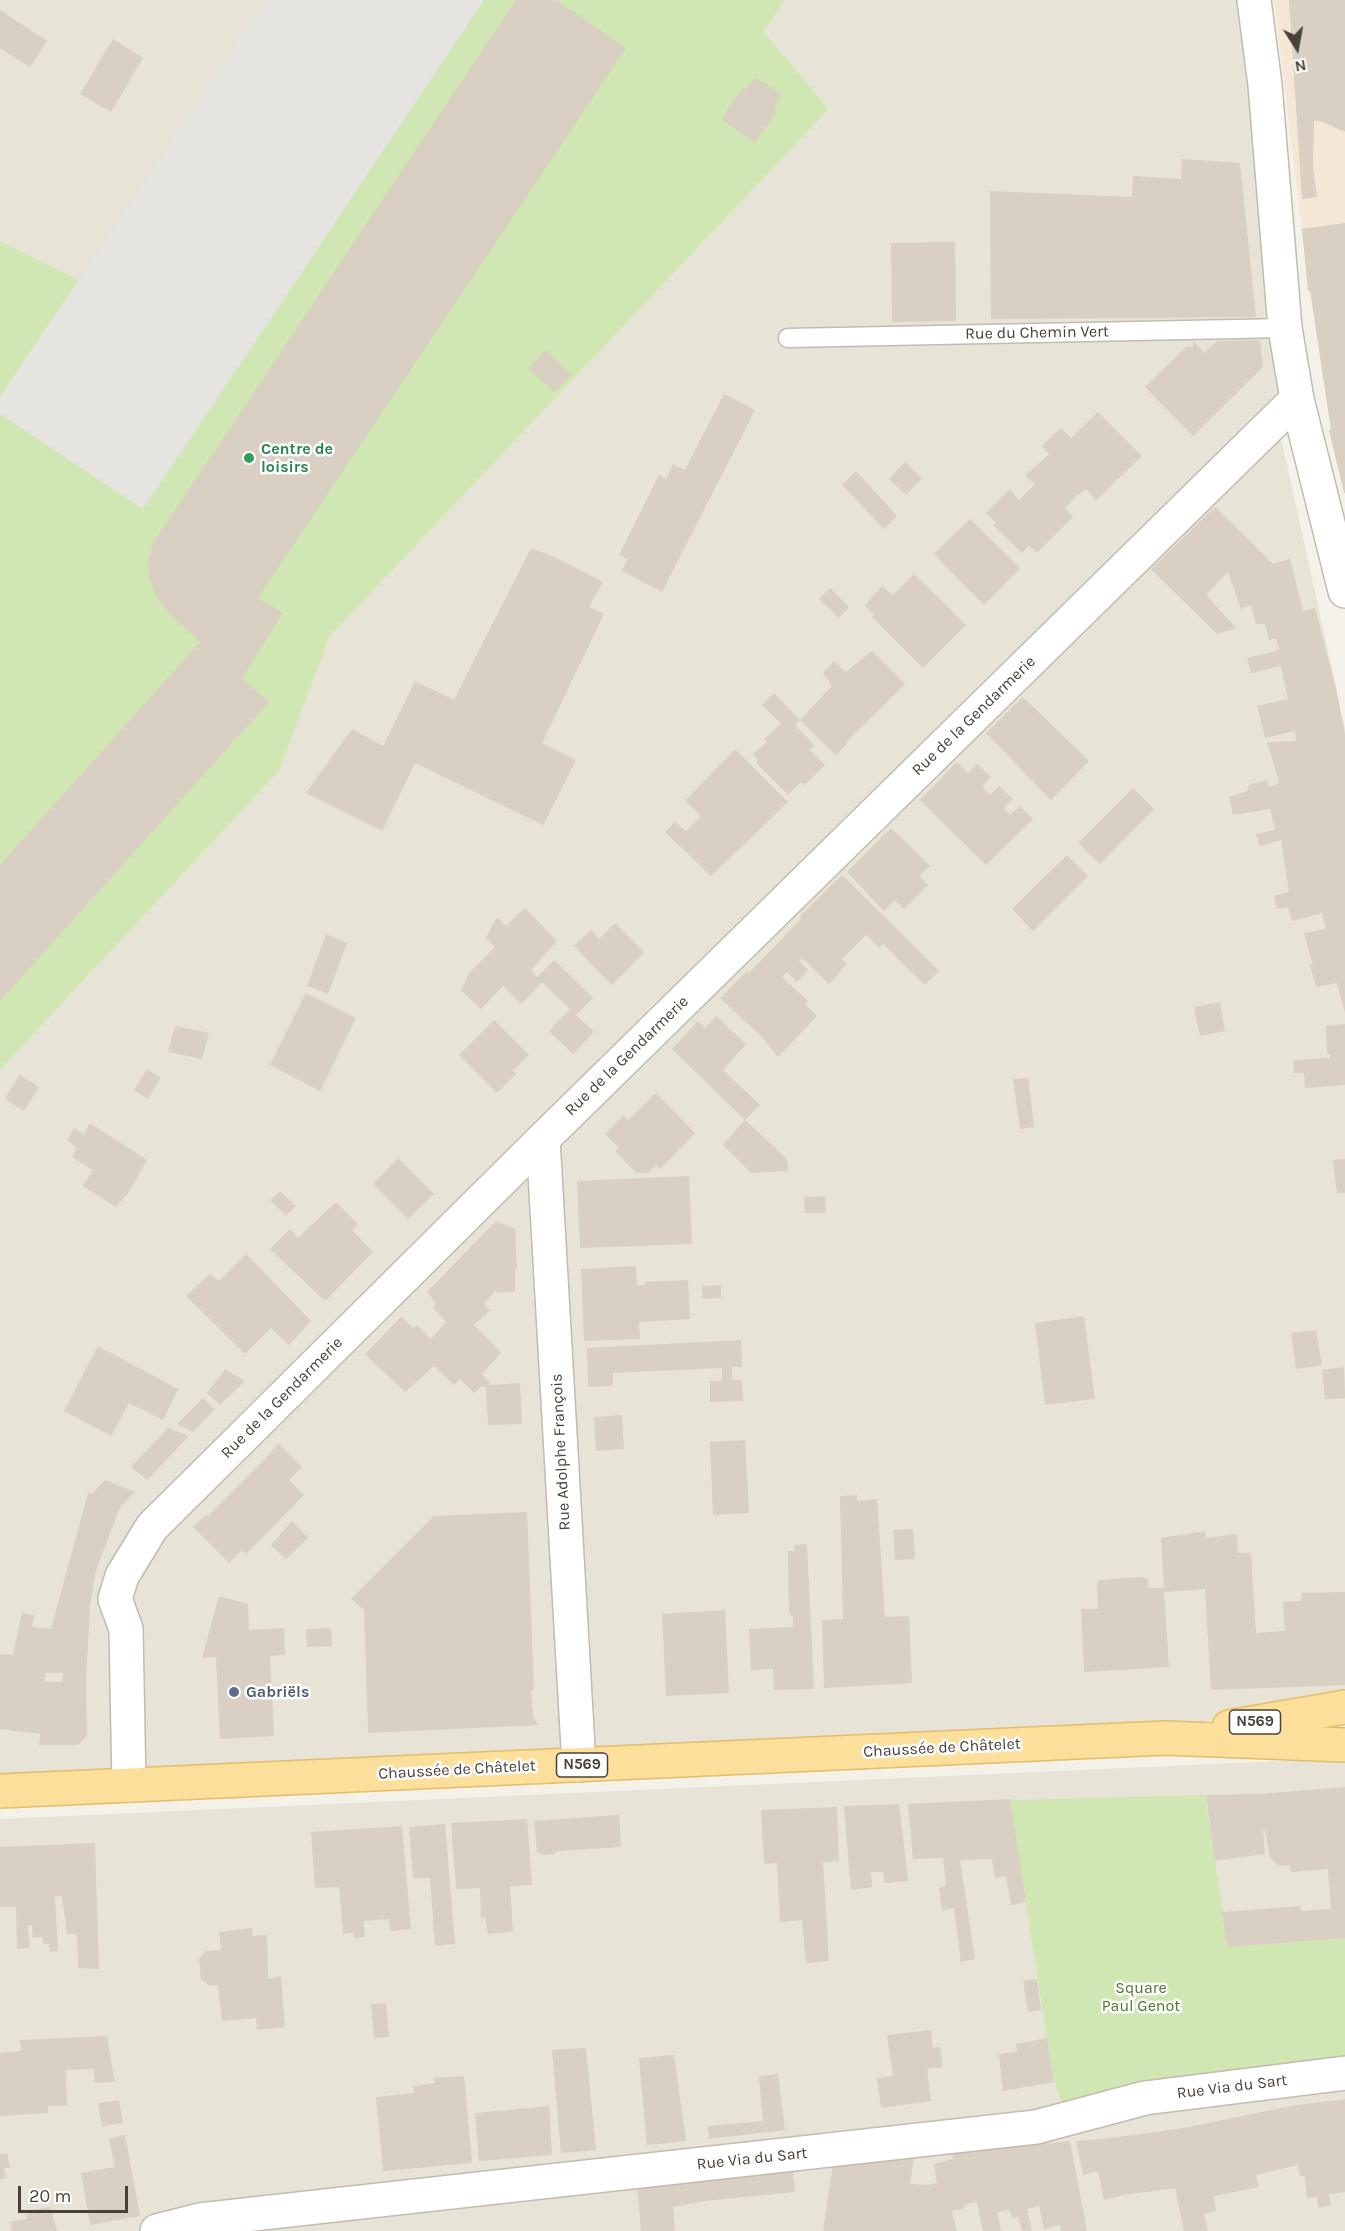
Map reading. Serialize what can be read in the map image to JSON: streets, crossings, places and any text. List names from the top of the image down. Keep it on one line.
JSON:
{"streets":{"main road":["N569","Chaussée de Châtelet"],"street":["Rue de la Gendarmerie","Rue Adolphe François","Rue Via du Sart"],"lane":["Rue du Chemin Vert"]},"crossings":[["Rue de la Gendarmerie","Rue Adolphe François"],["Rue de la Gendarmerie","Chaussée de Châtelet"],["Rue Adolphe François","Chaussée de Châtelet"]],"parks":["Square Paul Genot"],"places":["Centre de loisirs","Gabriëls"],"scale_bar":"20 m","north":"bottom"}
